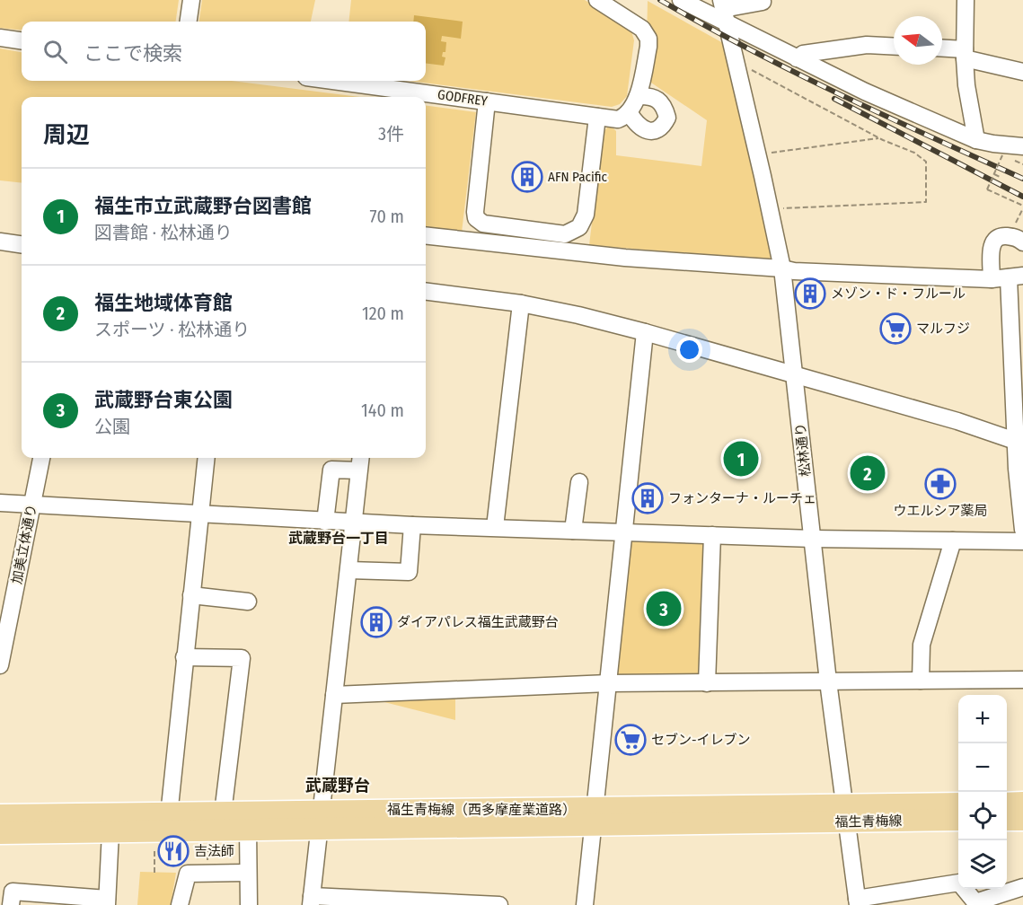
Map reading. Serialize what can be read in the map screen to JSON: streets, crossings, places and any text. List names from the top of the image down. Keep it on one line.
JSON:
{"streets":{"main road":["福生青梅線（西多摩産業道路）","福生青梅線"],"street":["GODFREY","松林通り","加美立体通り"]},"crossings":[["松林通り","福生青梅線（西多摩産業道路）"],["松林通り","福生青梅線"],["福生青梅線（西多摩産業道路）","福生青梅線"]],"districts":["武蔵野台一丁目","武蔵野台"],"places":{"building":["AFN Pacific","メゾン・ド・フルール","フォンターナ・ルーチェ","ダイアパレス福生武蔵野台"],"supermarket":["マルフジ","セブン-イレブン"],"pharmacy":["ウエルシア薬局"],"restaurant":["吉法師"]},"north":"left","page":{"search":"ここで検索","heading":["周辺","3件"],"list":[{"mark":"1","name":"福生市立武蔵野台図書館","note":"図書館 · 松林通り","value":"70 m"},{"mark":"2","name":"福生地域体育館","note":"スポーツ · 松林通り","value":"120 m"},{"mark":"3","name":"武蔵野台東公園","note":"公園","value":"140 m"}],"pins":["1","2","3"],"map_buttons":["+","−"]}}
